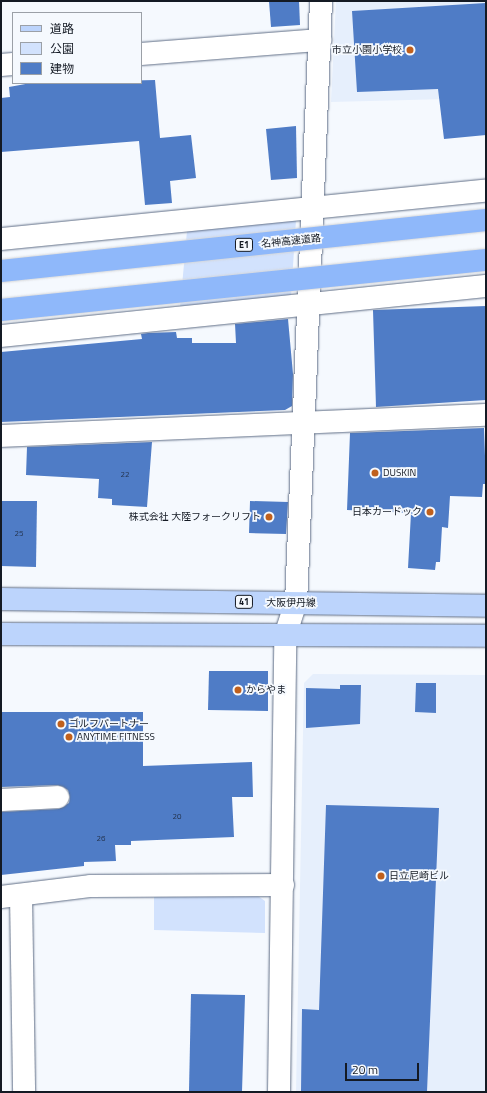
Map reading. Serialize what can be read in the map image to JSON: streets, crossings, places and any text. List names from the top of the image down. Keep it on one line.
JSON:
{"streets":{"highway":["名神高速道路","E1"],"main road":["41","大阪伊丹線"]},"places":["市立小園小学校","DUSKIN","日本カードック","株式会社 大陸フォークリフト","からやま","ゴルフパートナー","ANYTIME FITNESS","日立尼崎ビル"],"house_numbers":["22","25","20","26"],"legend":["道路","公園","建物"],"scale_bar":"20 m"}
